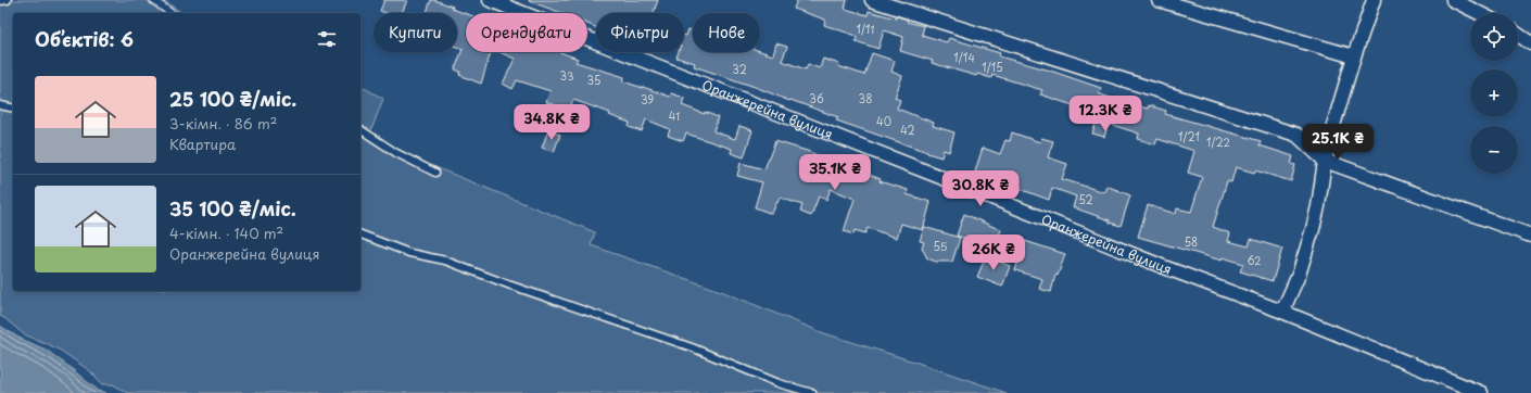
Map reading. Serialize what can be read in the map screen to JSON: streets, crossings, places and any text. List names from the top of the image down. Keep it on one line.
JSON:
{"streets":{"street":["Оранжерейна вулиця"]},"house_numbers":["1/11","1/14","1/15","32","33","35","36","38","39","41","40","42","1/21","1/22","52","58","55","62"],"page":{"map_buttons":["+","−"],"chip":["Купити","Орендувати","Фільтри","Нове"],"heading":"Об’єктів: 6","list":[{"name":"25 100 ₴/міс.","note":"3-кімн. · 86 m² · Квартира"},{"name":"35 100 ₴/міс.","note":"4-кімн. · 140 m² · Оранжерейна вулиця"}],"price":["12.3K ₴","34.8K ₴","25.1K ₴","35.1K ₴","30.8K ₴","26K ₴"]}}
